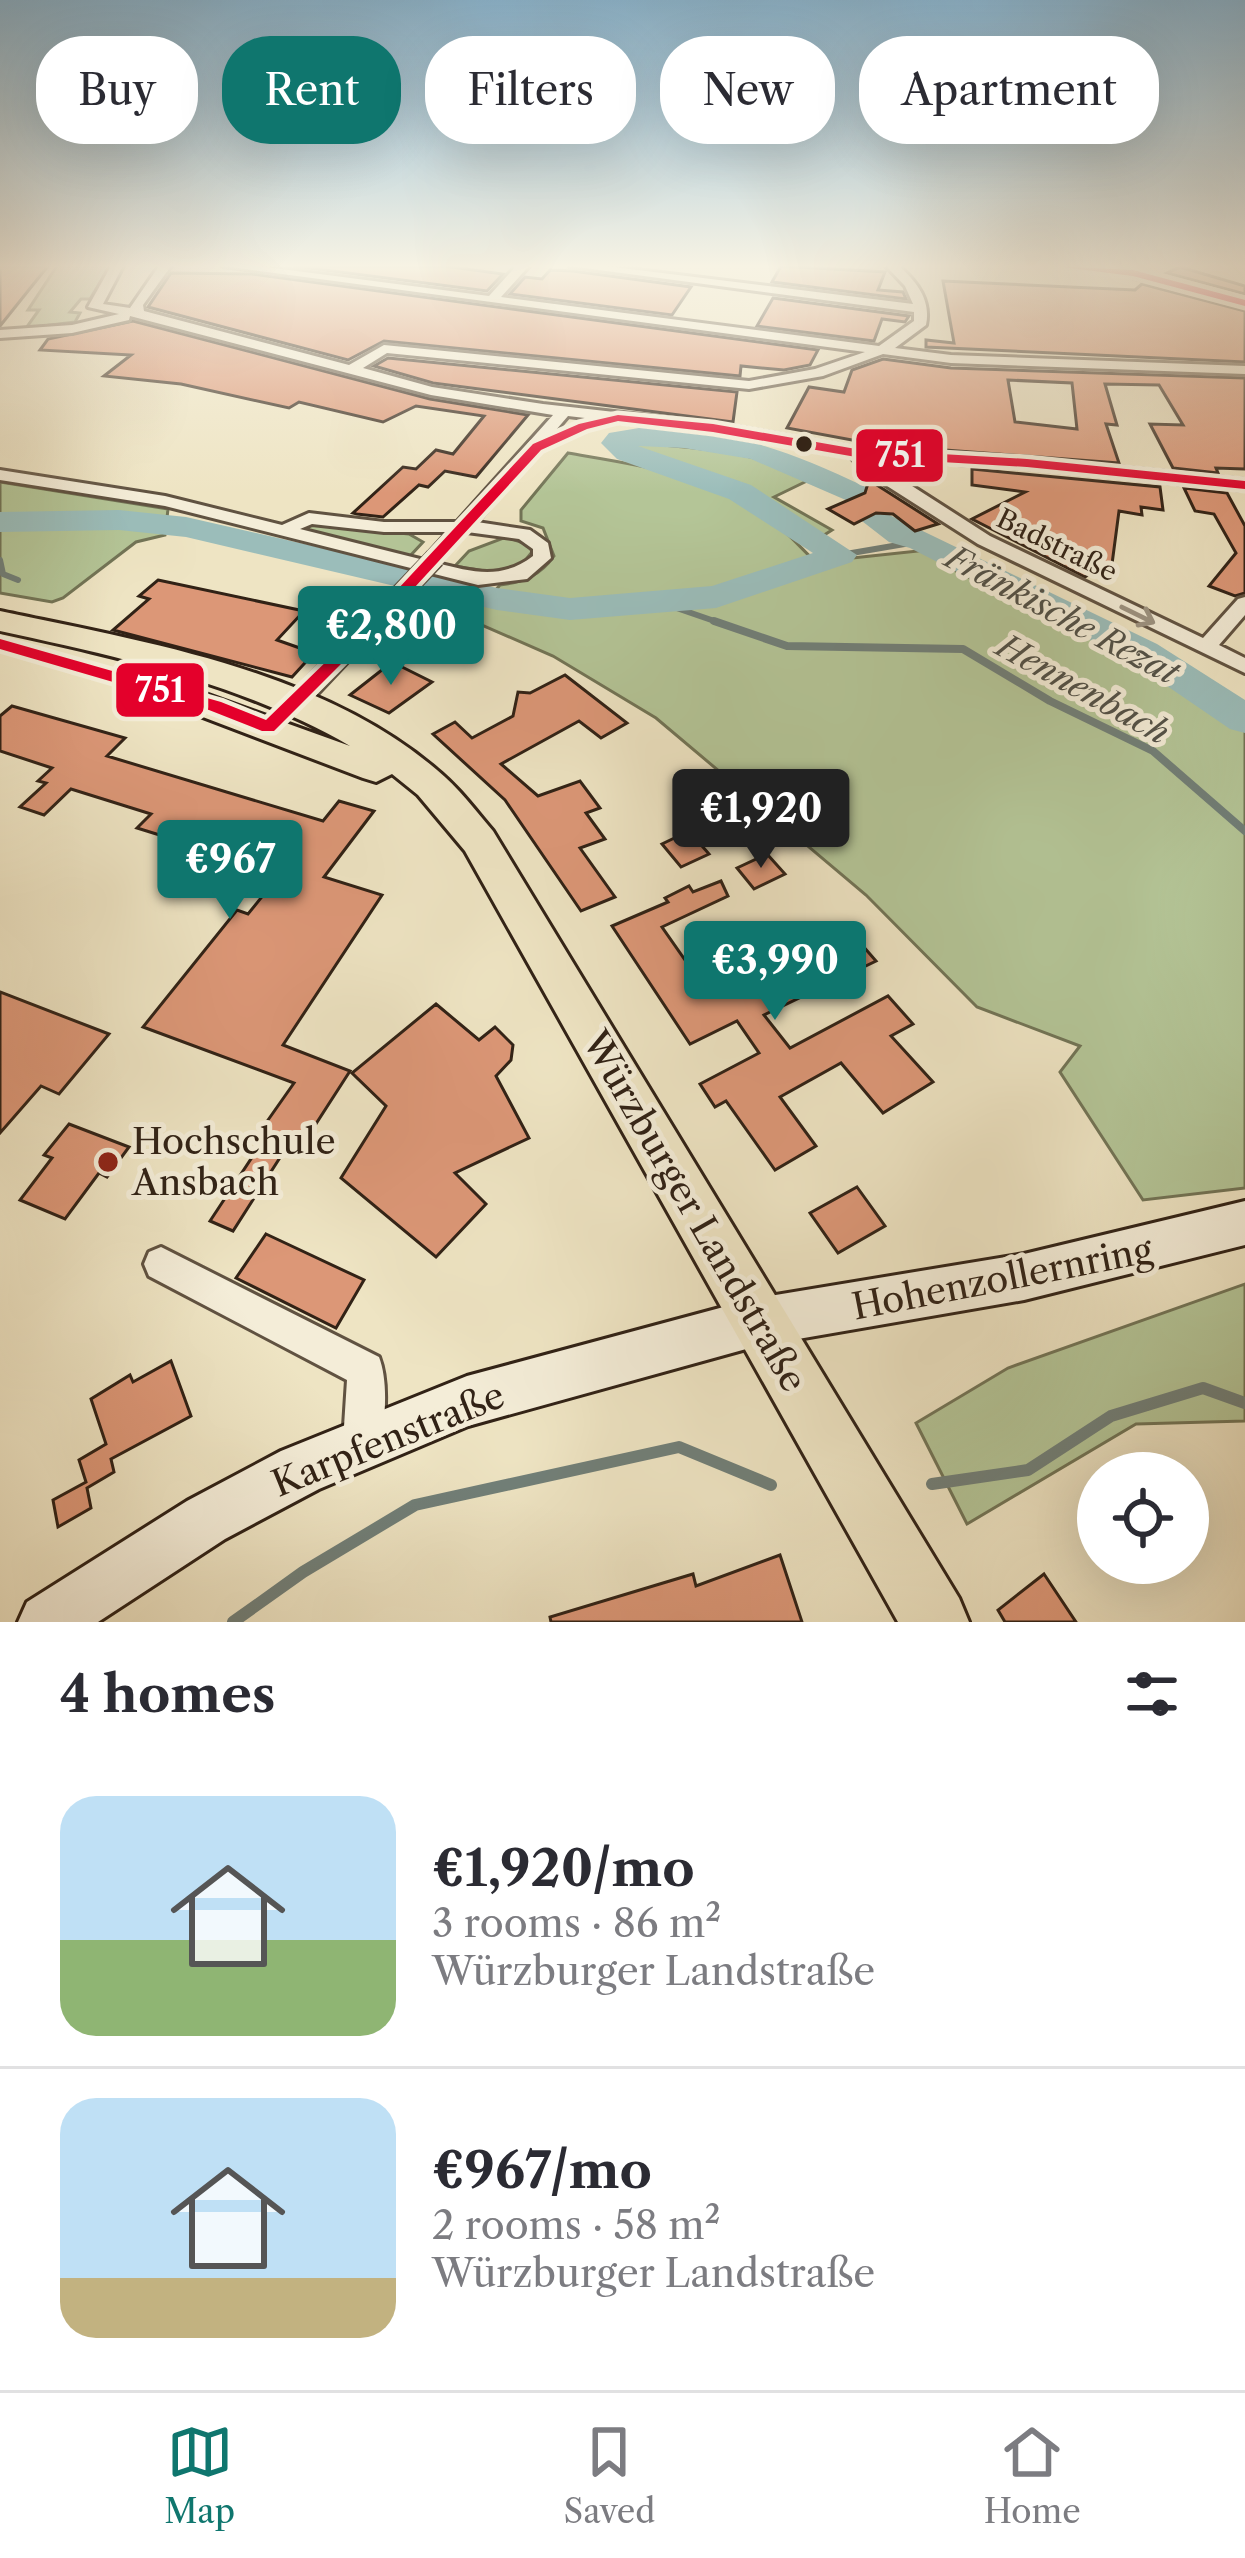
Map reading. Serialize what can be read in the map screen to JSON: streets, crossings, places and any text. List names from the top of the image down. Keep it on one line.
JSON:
{"streets":{"main road":["Würzburger Landstraße","Hohenzollernring","Karpfenstraße"],"street":["Badstraße"]},"crossings":[["Würzburger Landstraße","Hohenzollernring"],["Würzburger Landstraße","Karpfenstraße"],["Hohenzollernring","Karpfenstraße"]],"water":["Fränkische Rezat","Hennenbach"],"places":["Hochschule Ansbach"],"lines":["transit line 751"],"page":{"chip":["Buy","Rent","Filters","New","Apartment"],"price":["€2,800","€1,920","€967","€3,990"],"heading":"4 homes","list":[{"name":"€1,920/mo","note":"3 rooms · 86 m² · Würzburger Landstraße"},{"name":"€967/mo","note":"2 rooms · 58 m² · Würzburger Landstraße"}],"tabs":["Map","Saved","Home"]}}
